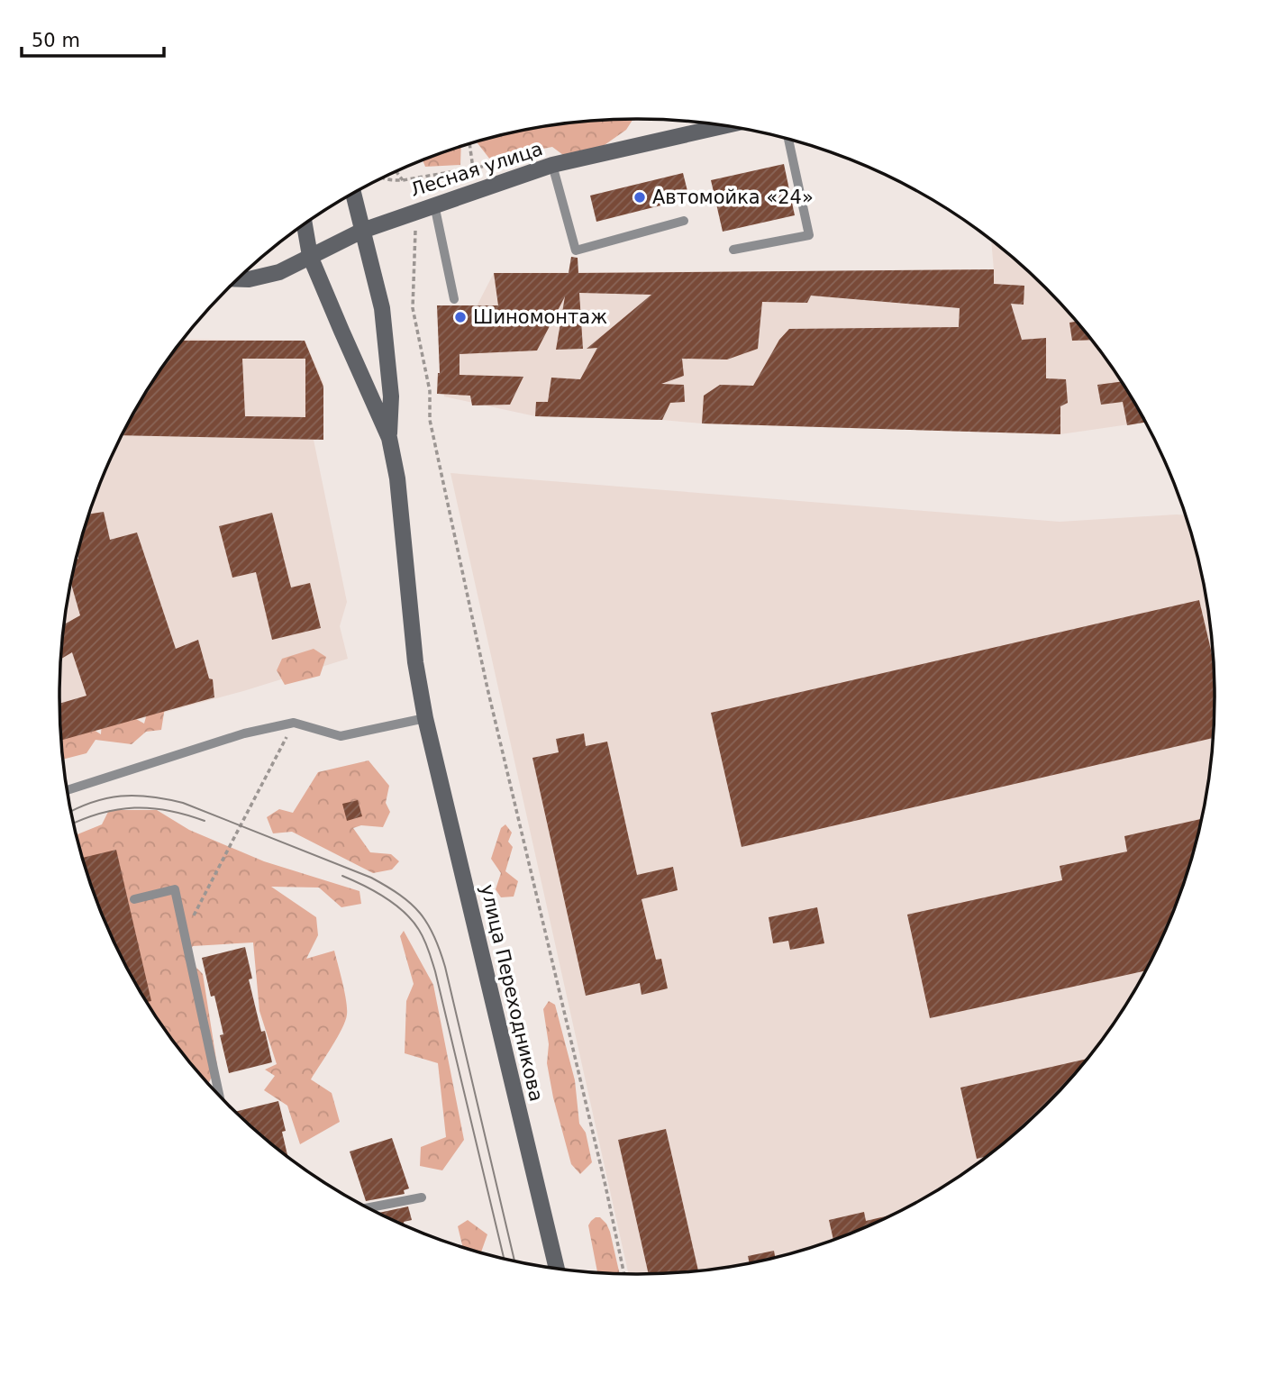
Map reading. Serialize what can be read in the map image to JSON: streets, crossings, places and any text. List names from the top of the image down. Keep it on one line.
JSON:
{"streets":{"main road":["Лесная улица","улица Переходникова"]},"places":["Автомойка «24»","Шиномонтаж"],"scale_bar":"50 m"}
